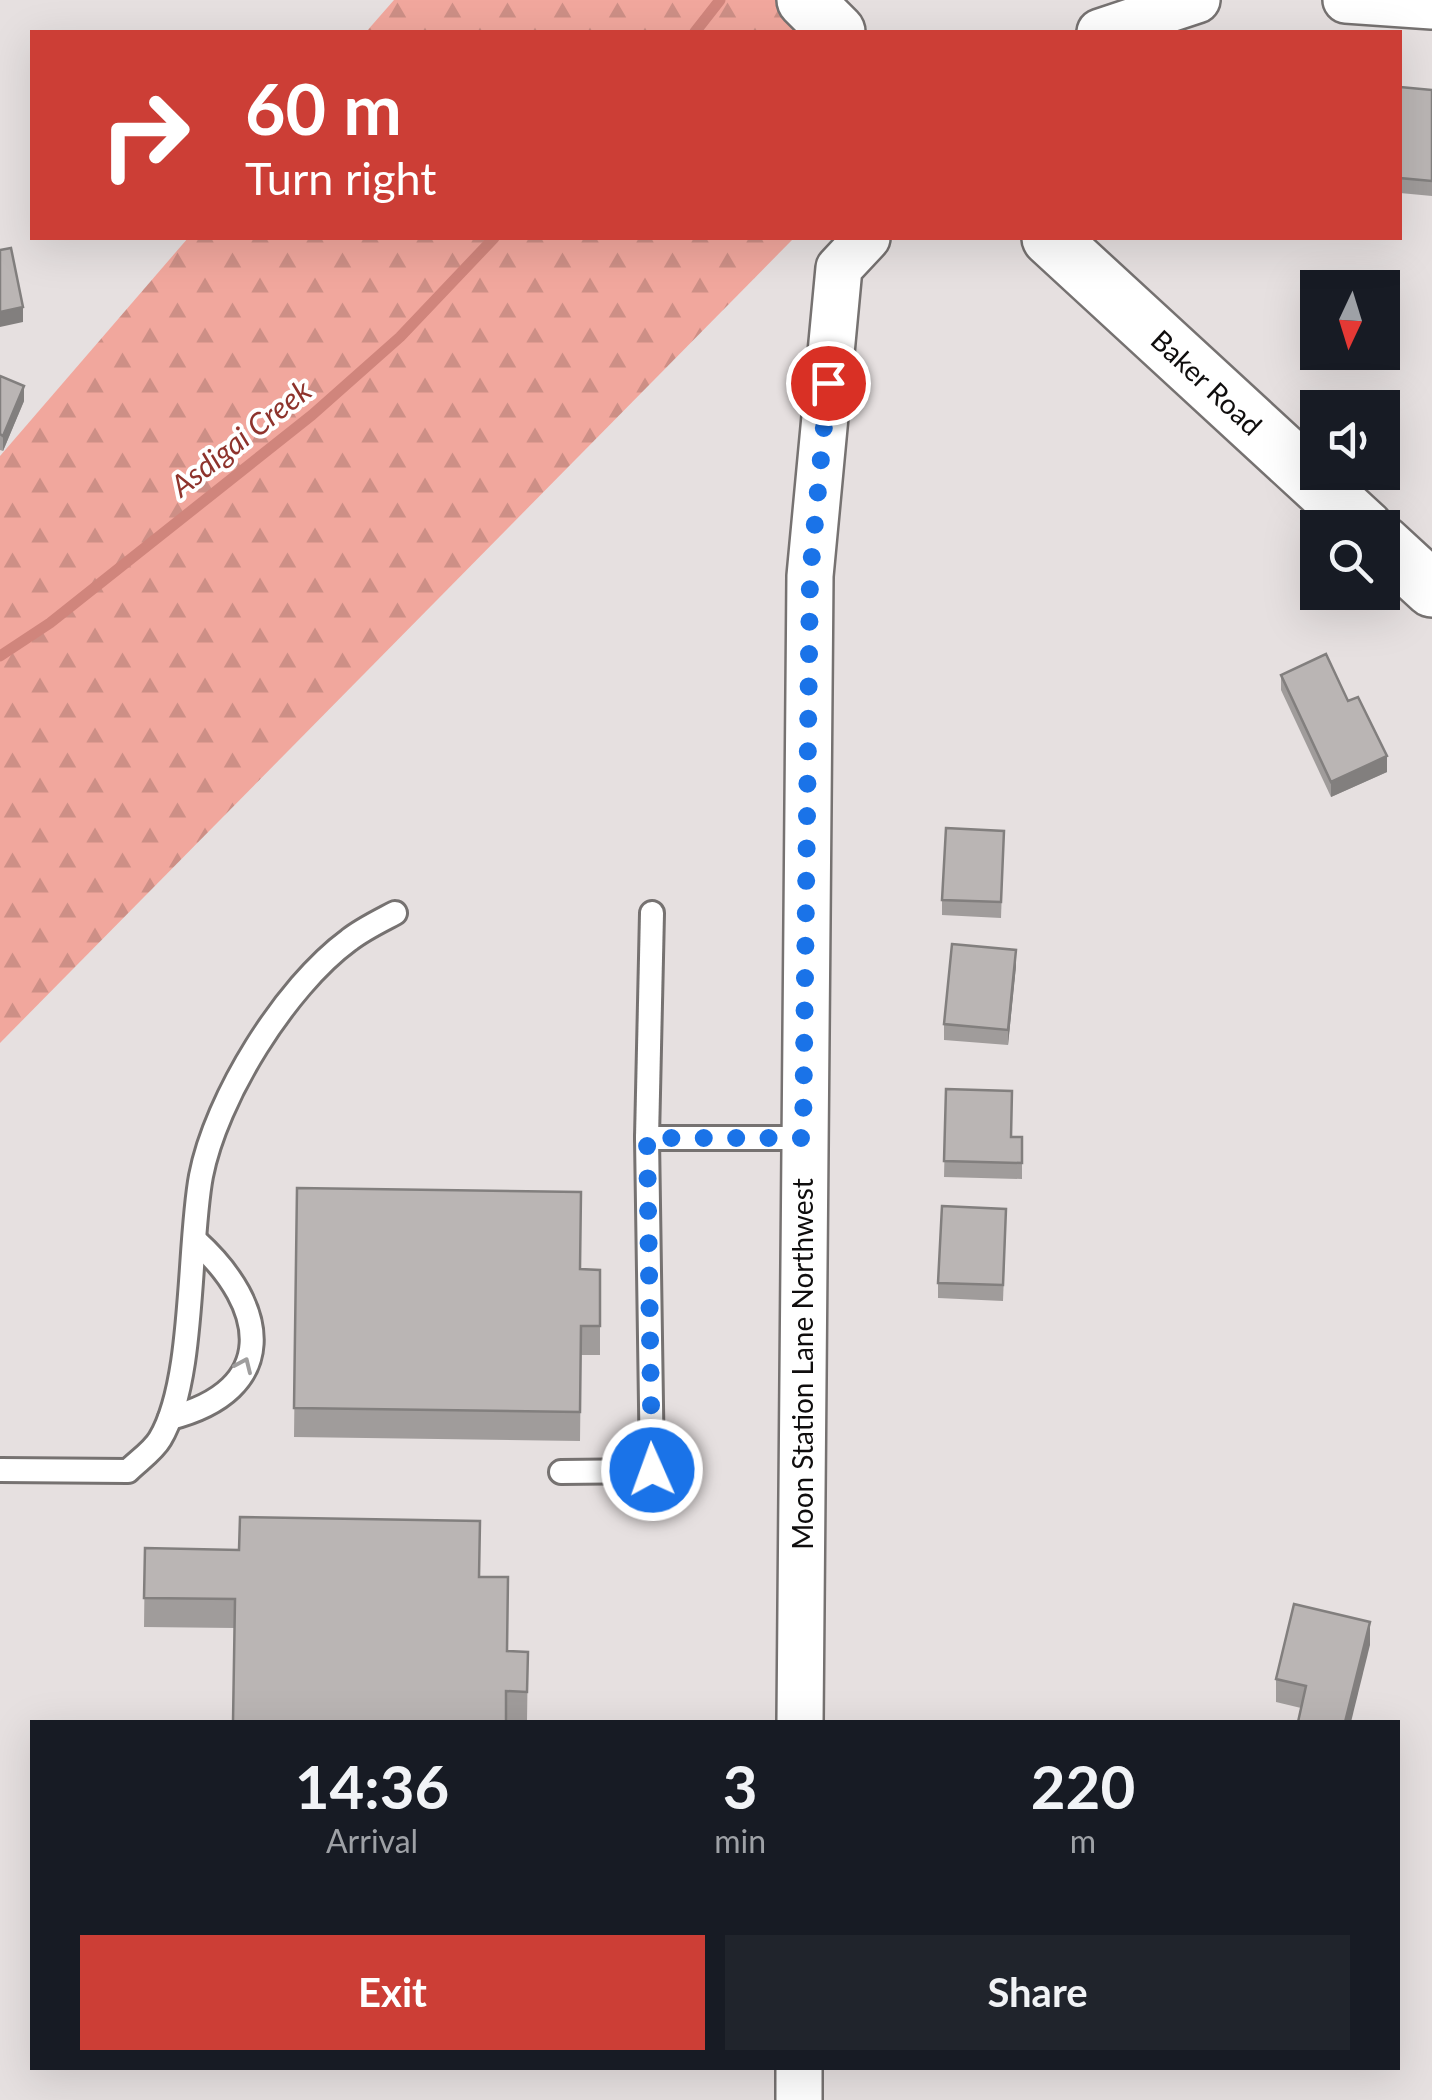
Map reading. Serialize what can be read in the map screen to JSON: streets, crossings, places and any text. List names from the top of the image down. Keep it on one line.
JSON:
{"streets":{"main road":["Baker Road"],"street":["Moon Station Lane Northwest"]},"water":["Asdigai Creek"],"north":"bottom","page":{"turn":["60 m","Turn right"],"eta":["14:36","Arrival","3","min","220","m"],"buttons":["Exit","Share"]}}
